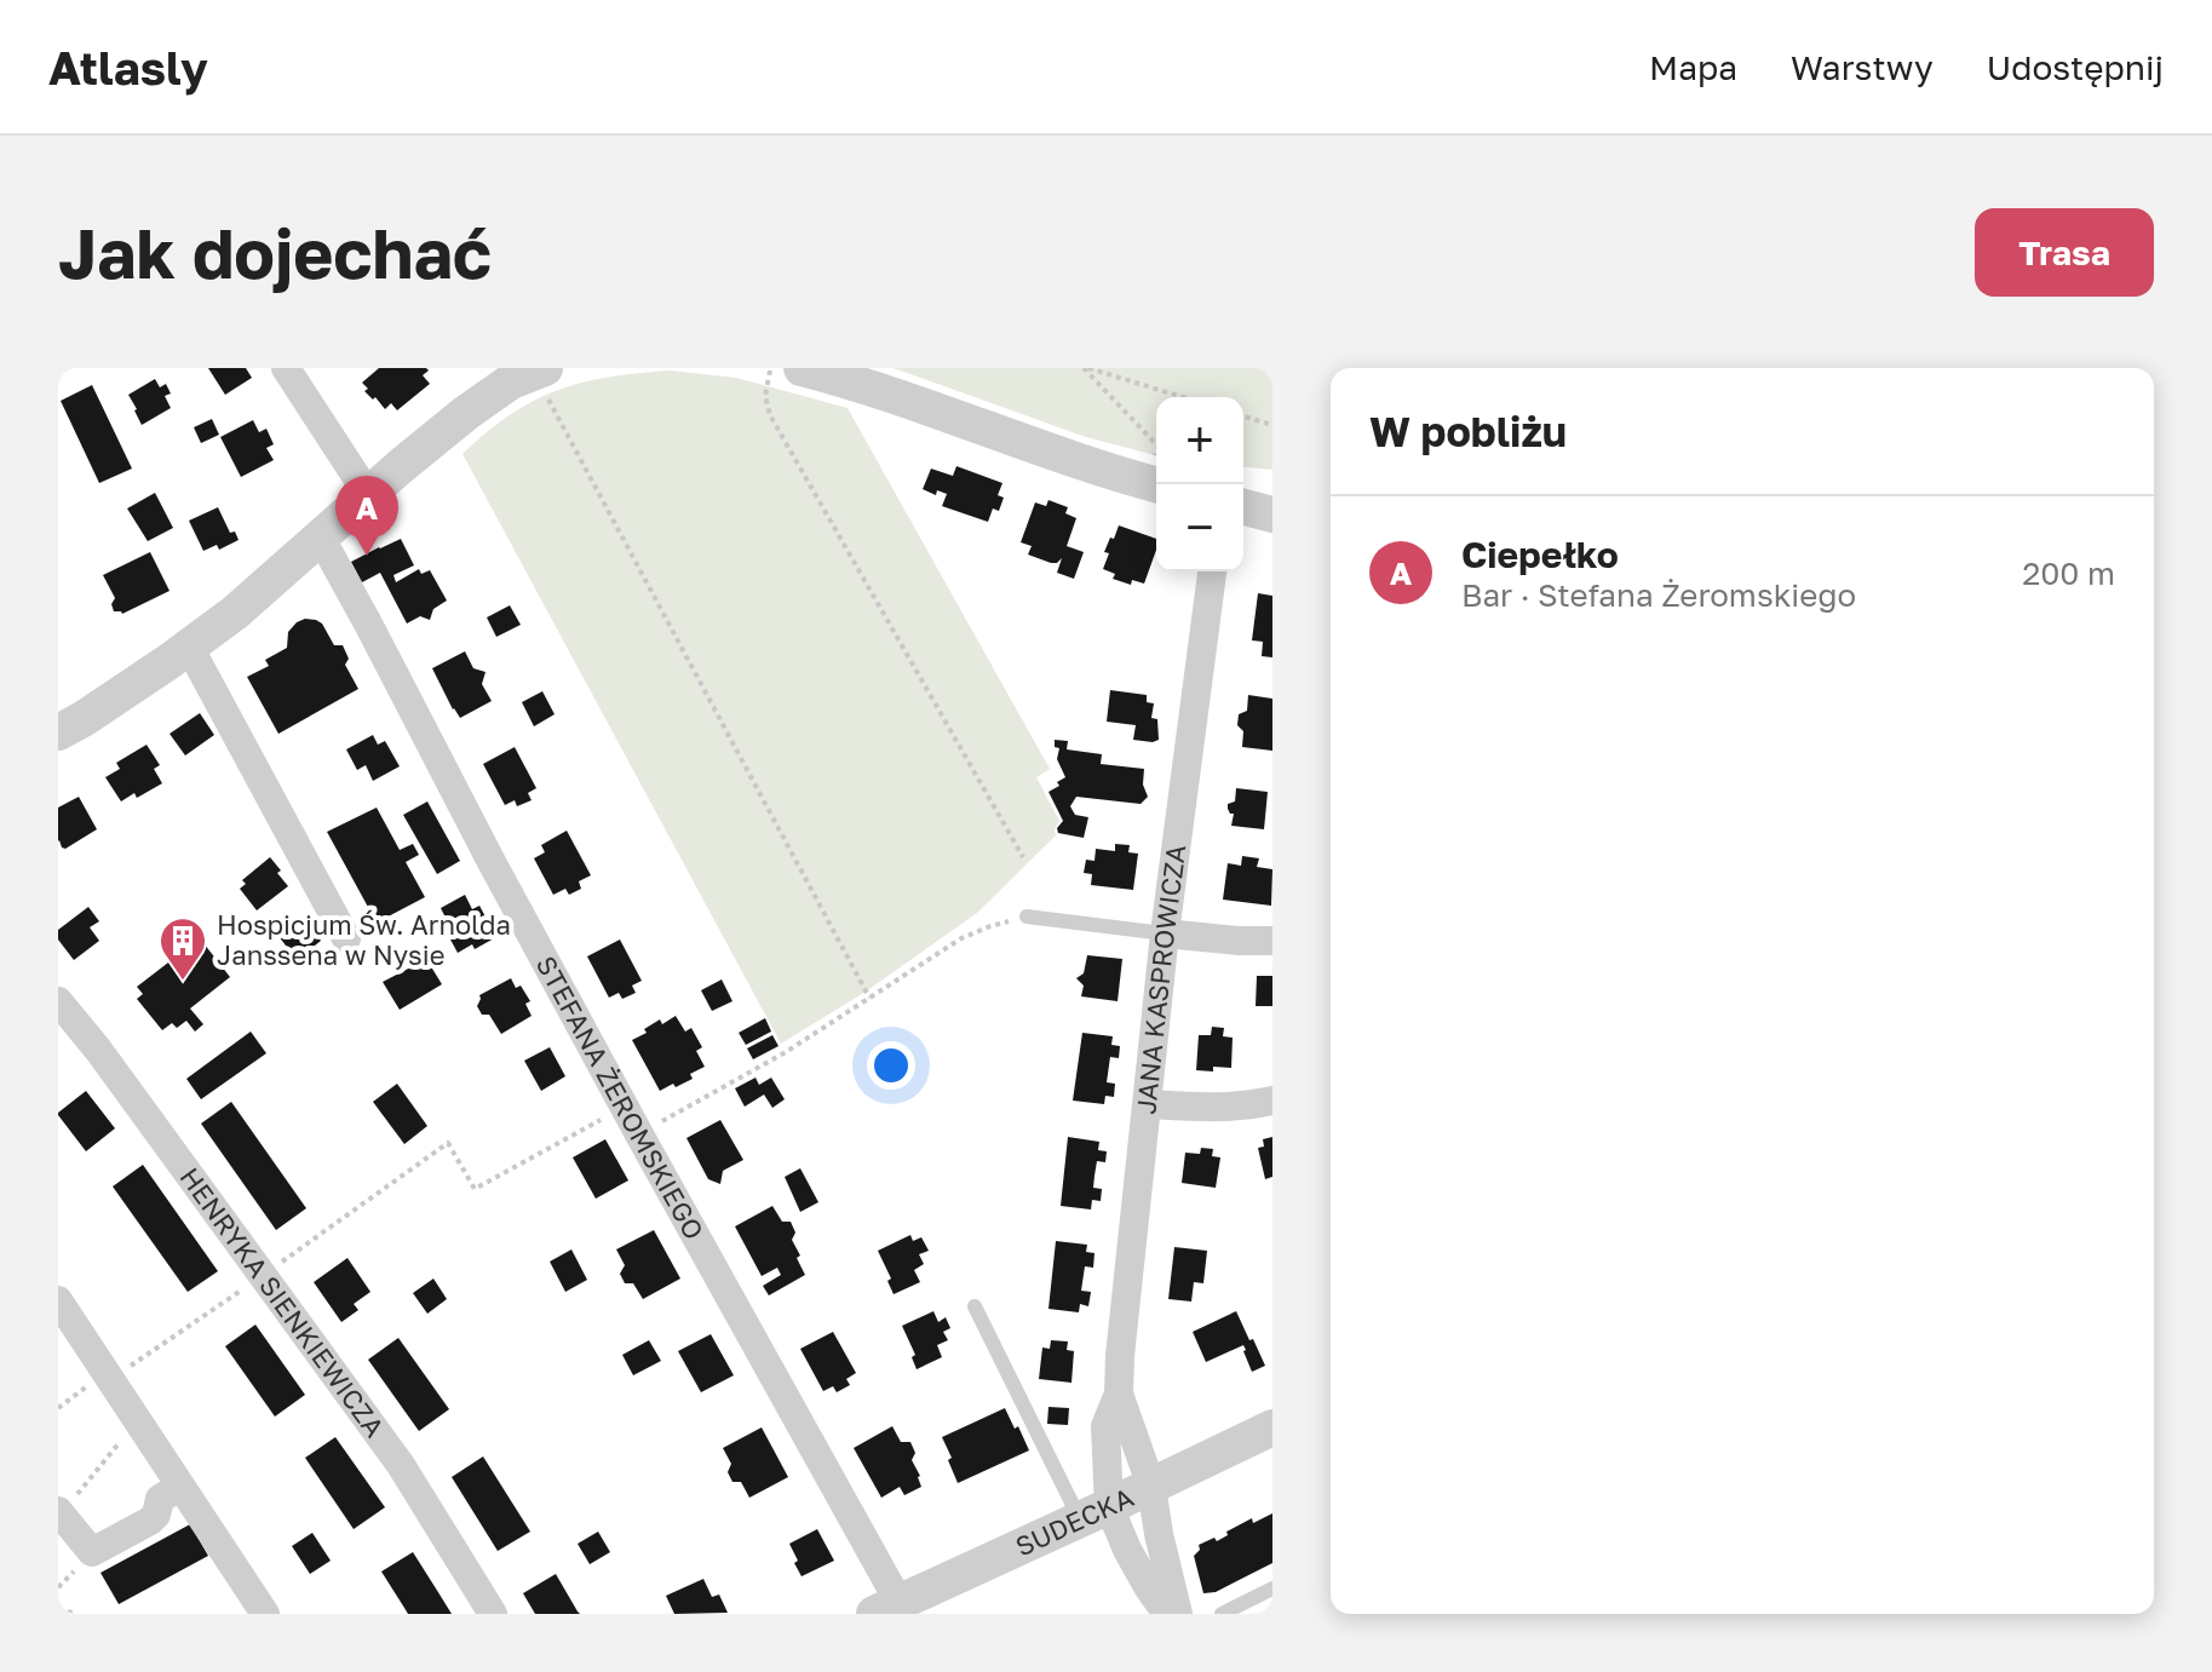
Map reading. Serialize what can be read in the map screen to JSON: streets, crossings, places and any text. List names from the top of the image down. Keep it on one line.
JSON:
{"streets":{"street":["JANA KASPROWICZA","STEFANA ŻEROMSKIEGO","HENRYKA SIENKIEWICZA","SUDECKA"]},"crossings":[["JANA KASPROWICZA","SUDECKA"],["STEFANA ŻEROMSKIEGO","SUDECKA"]],"places":{"building":["Hospicjum Św. Arnolda Janssena w Nysie"]},"page":{"header":"Atlasly","nav":["Mapa","Warstwy","Udostępnij"],"buttons":"Trasa","title":"Jak dojechać","heading":"W pobliżu","map_buttons":["+","−"],"pins":"A","list":[{"mark":"A","name":"Ciepełko","note":"Bar · Stefana Żeromskiego","value":"200 m"}]}}
